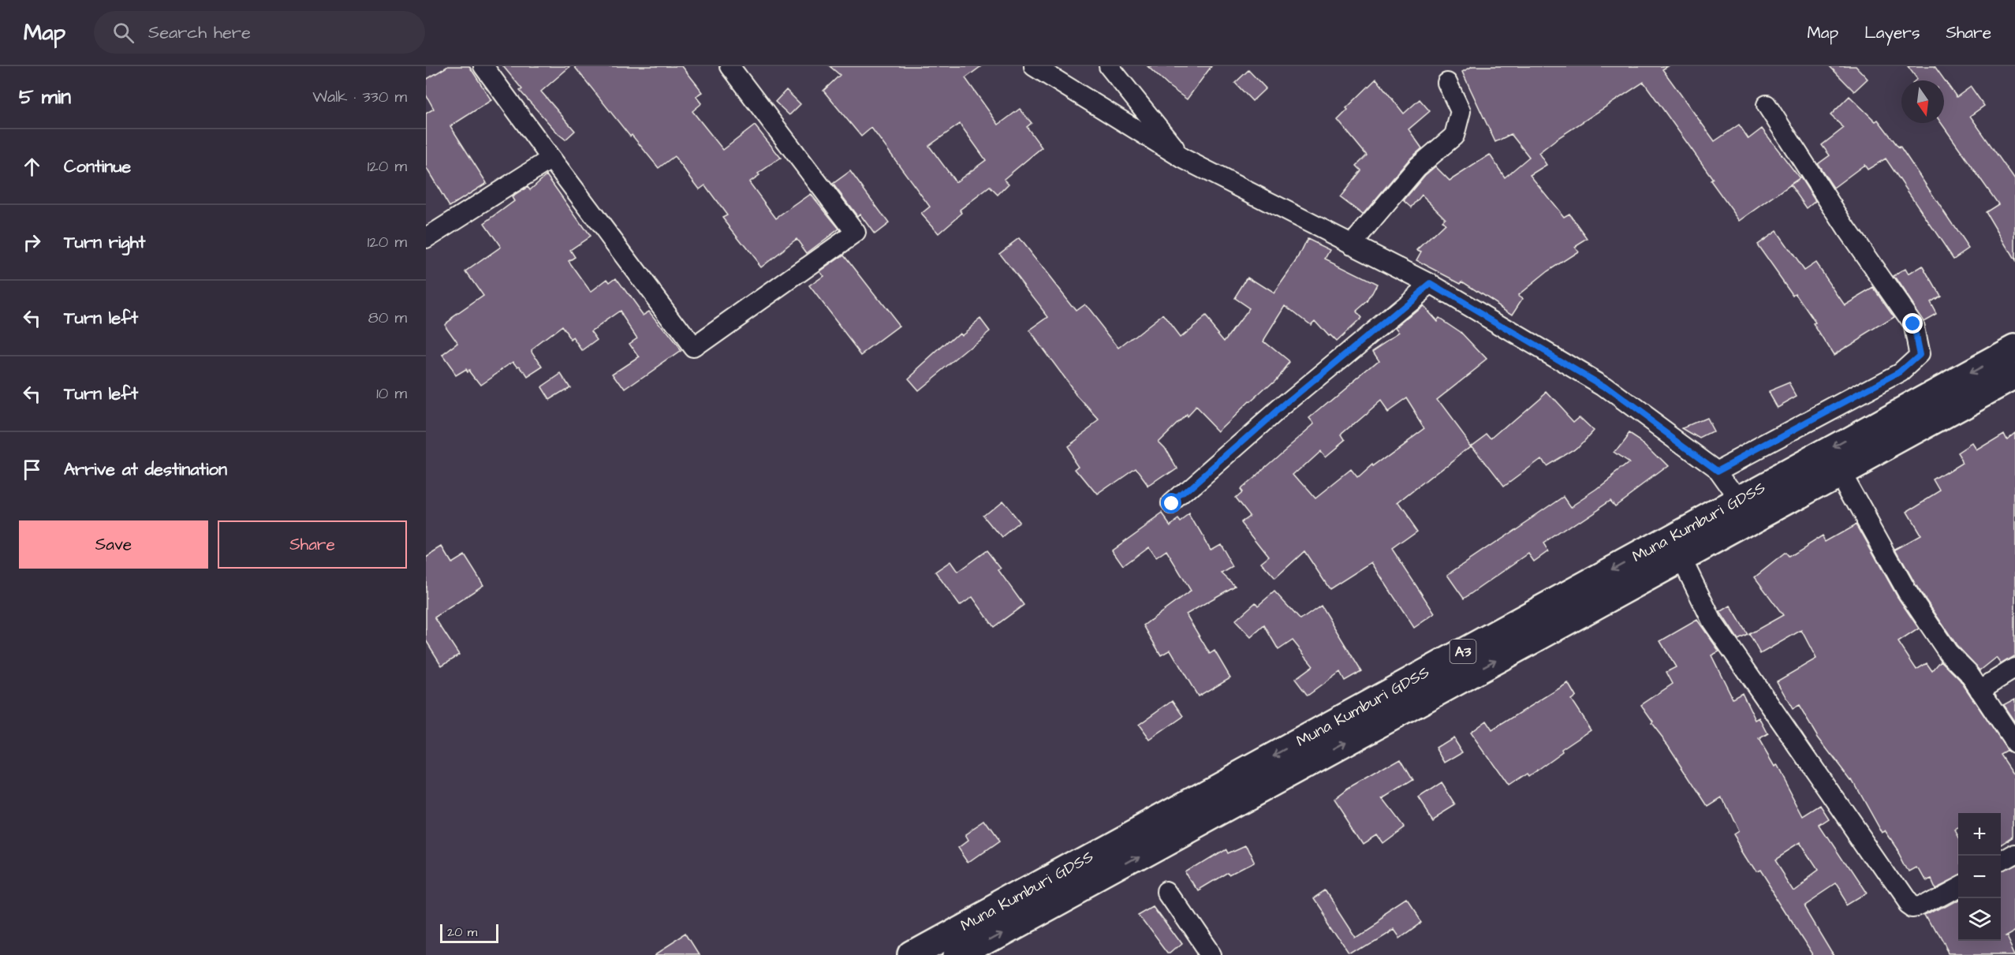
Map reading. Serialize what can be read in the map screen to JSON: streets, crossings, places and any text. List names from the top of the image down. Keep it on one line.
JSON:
{"streets":{"highway":["Muna Kumburi GDSS","A3"]},"scale_bar":"20 m","north":"bottom","page":{"header":"Map","search":"Search here","nav":["Map","Layers","Share"],"heading":["5 min","Walk · 330 m"],"list":[["Continue","120 m"],["Turn right","120 m"],["Turn left","80 m"],["Turn left","10 m"],"Arrive at destination"],"buttons":["Save","Share"],"map_buttons":["+","−"],"scale":"20 m"}}
